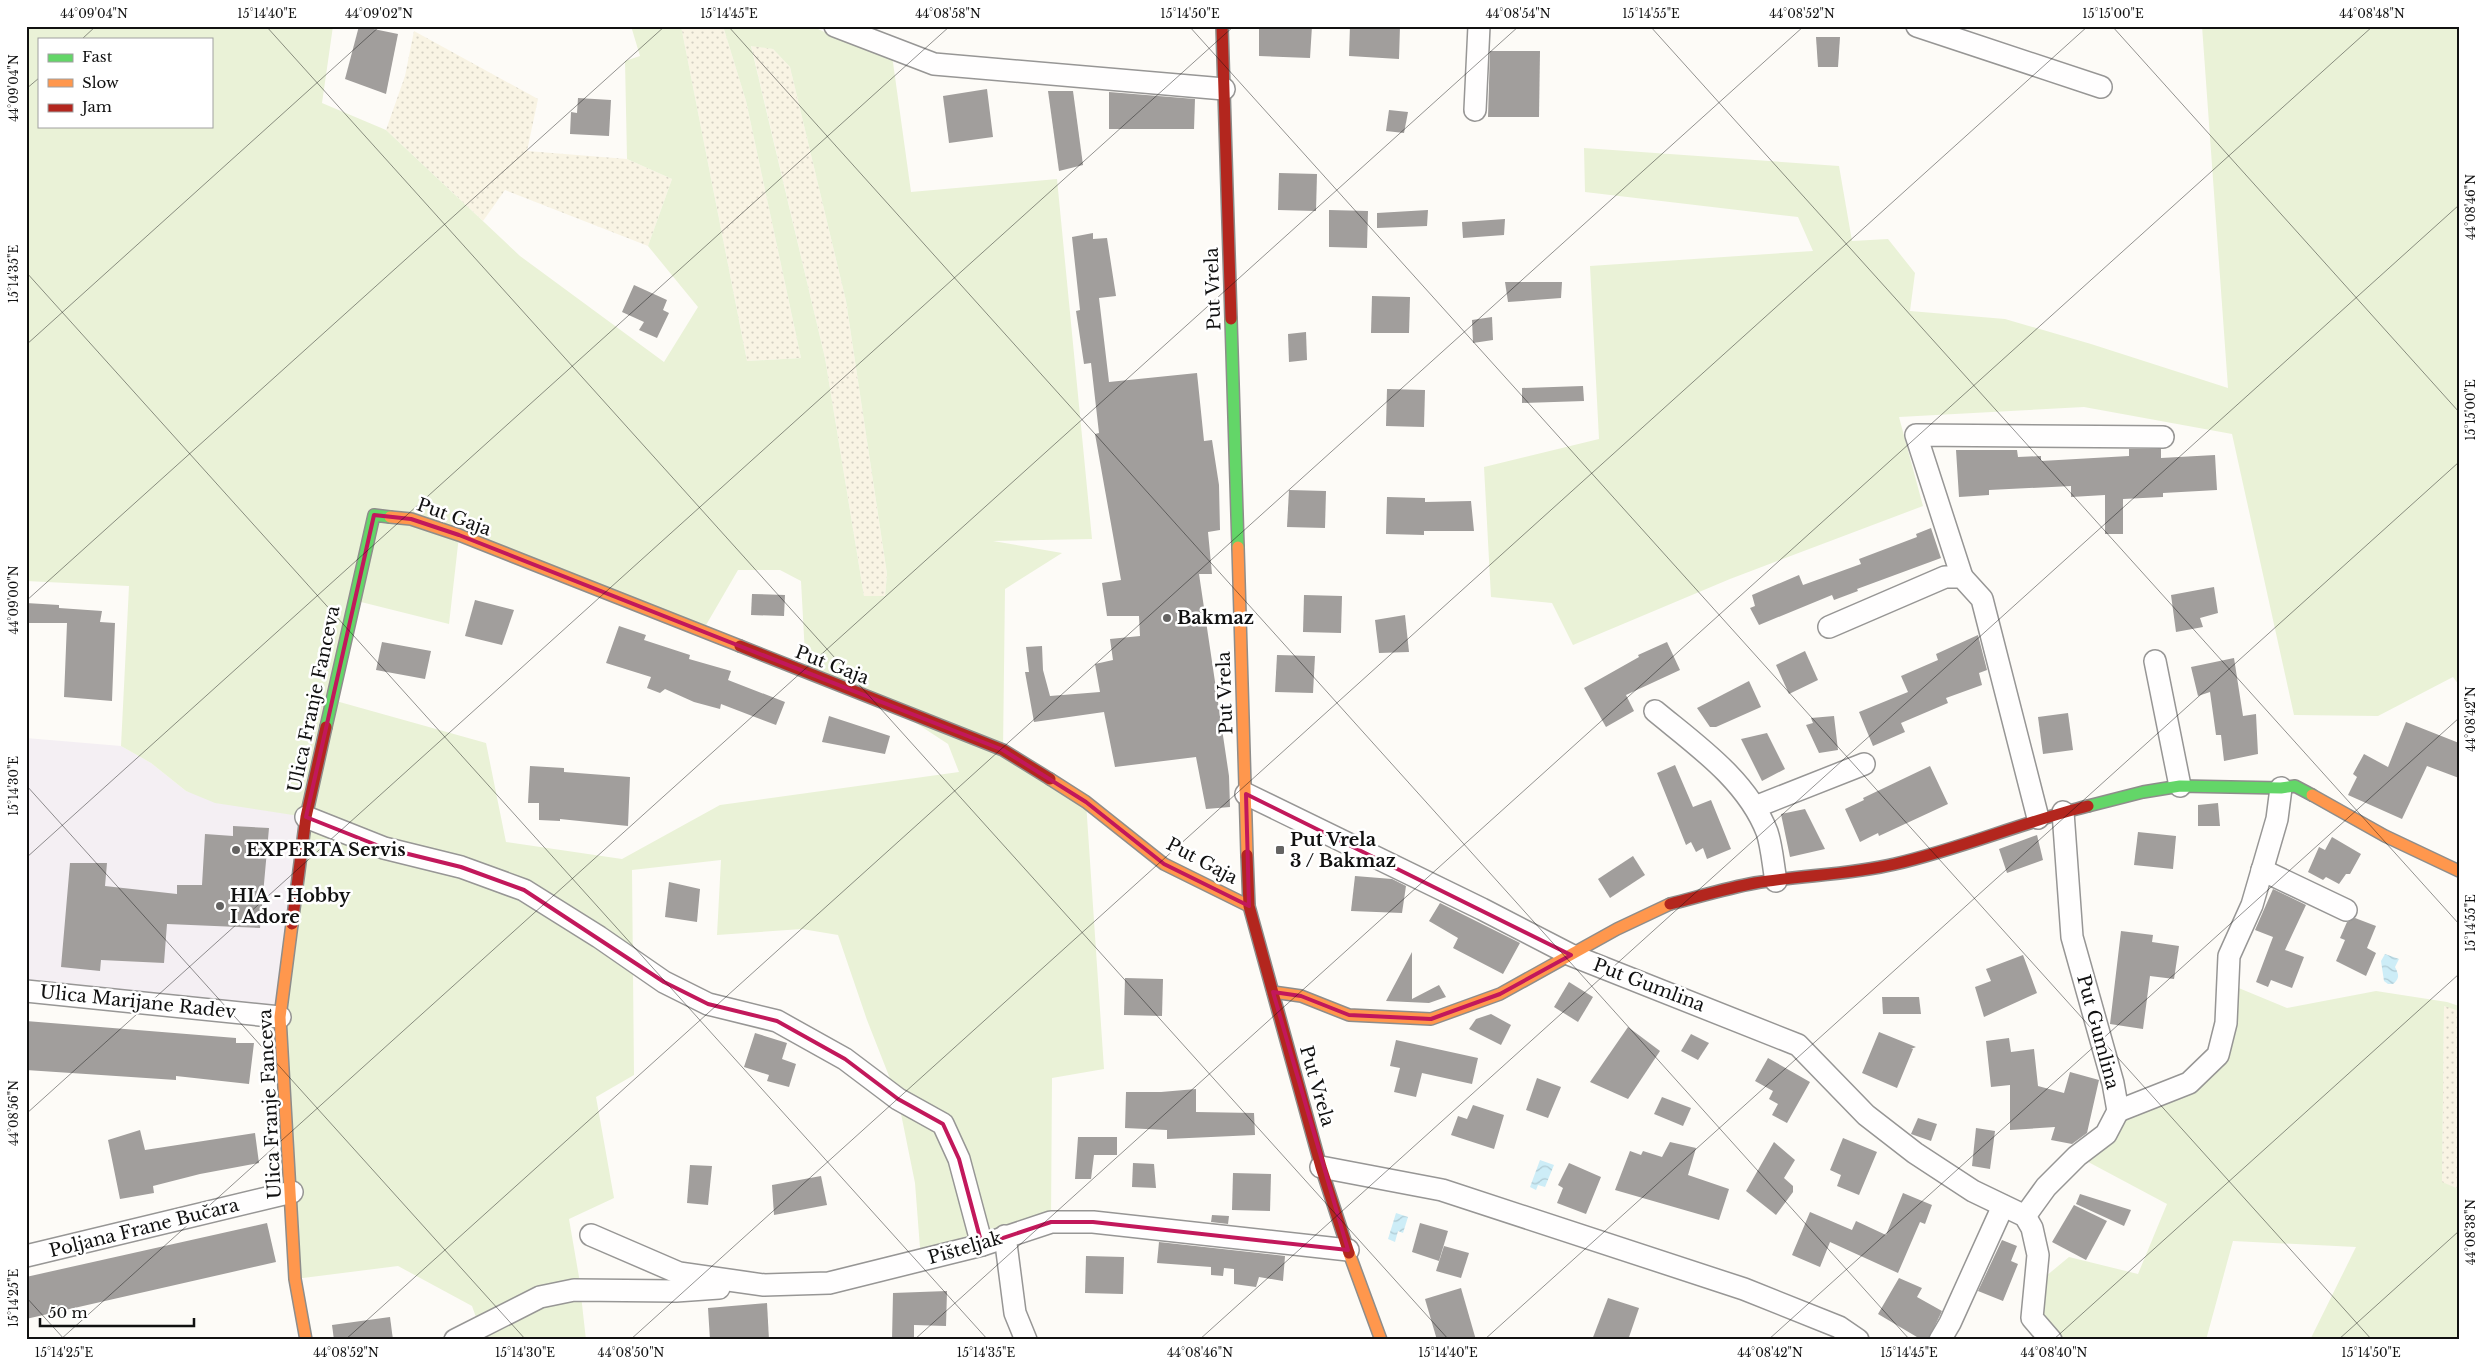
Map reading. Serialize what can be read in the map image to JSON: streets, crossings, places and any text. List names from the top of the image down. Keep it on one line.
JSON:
{"streets":{"street":["Put Vrela","Put Gaja","Ulica Franje Fanceva","Put Gumlina","Ulica Marijane Radev","Poljana Frane Bučara","Pišteljak"]},"crossings":[["Put Vrela","Put Gaja"],["Put Vrela","Put Gumlina"],["Put Vrela","Pišteljak"],["Put Gaja","Ulica Franje Fanceva"],["Ulica Franje Fanceva","Ulica Marijane Radev"],["Ulica Franje Fanceva","Poljana Frane Bučara"]],"places":{"other":["Bakmaz","EXPERTA Servis","HIA - Hobby I Adore"],"transit":["Put Vrela 3 / Bakmaz"]},"legend":["Fast","Slow","Jam"],"scale_bar":"50 m","coordinates":["44°09'04\"N","15°14'40\"E","44°09'02\"N","15°14'45\"E","44°08'58\"N","15°14'50\"E","44°08'54\"N","15°14'55\"E","44°08'52\"N","15°15'00\"E","44°08'48\"N","44°08'46\"N","15°14'35\"E","44°09'00\"N","44°08'42\"N","15°14'30\"E","44°08'56\"N","44°08'38\"N","15°14'25\"E","44°08'50\"N","44°08'40\"N"]}
